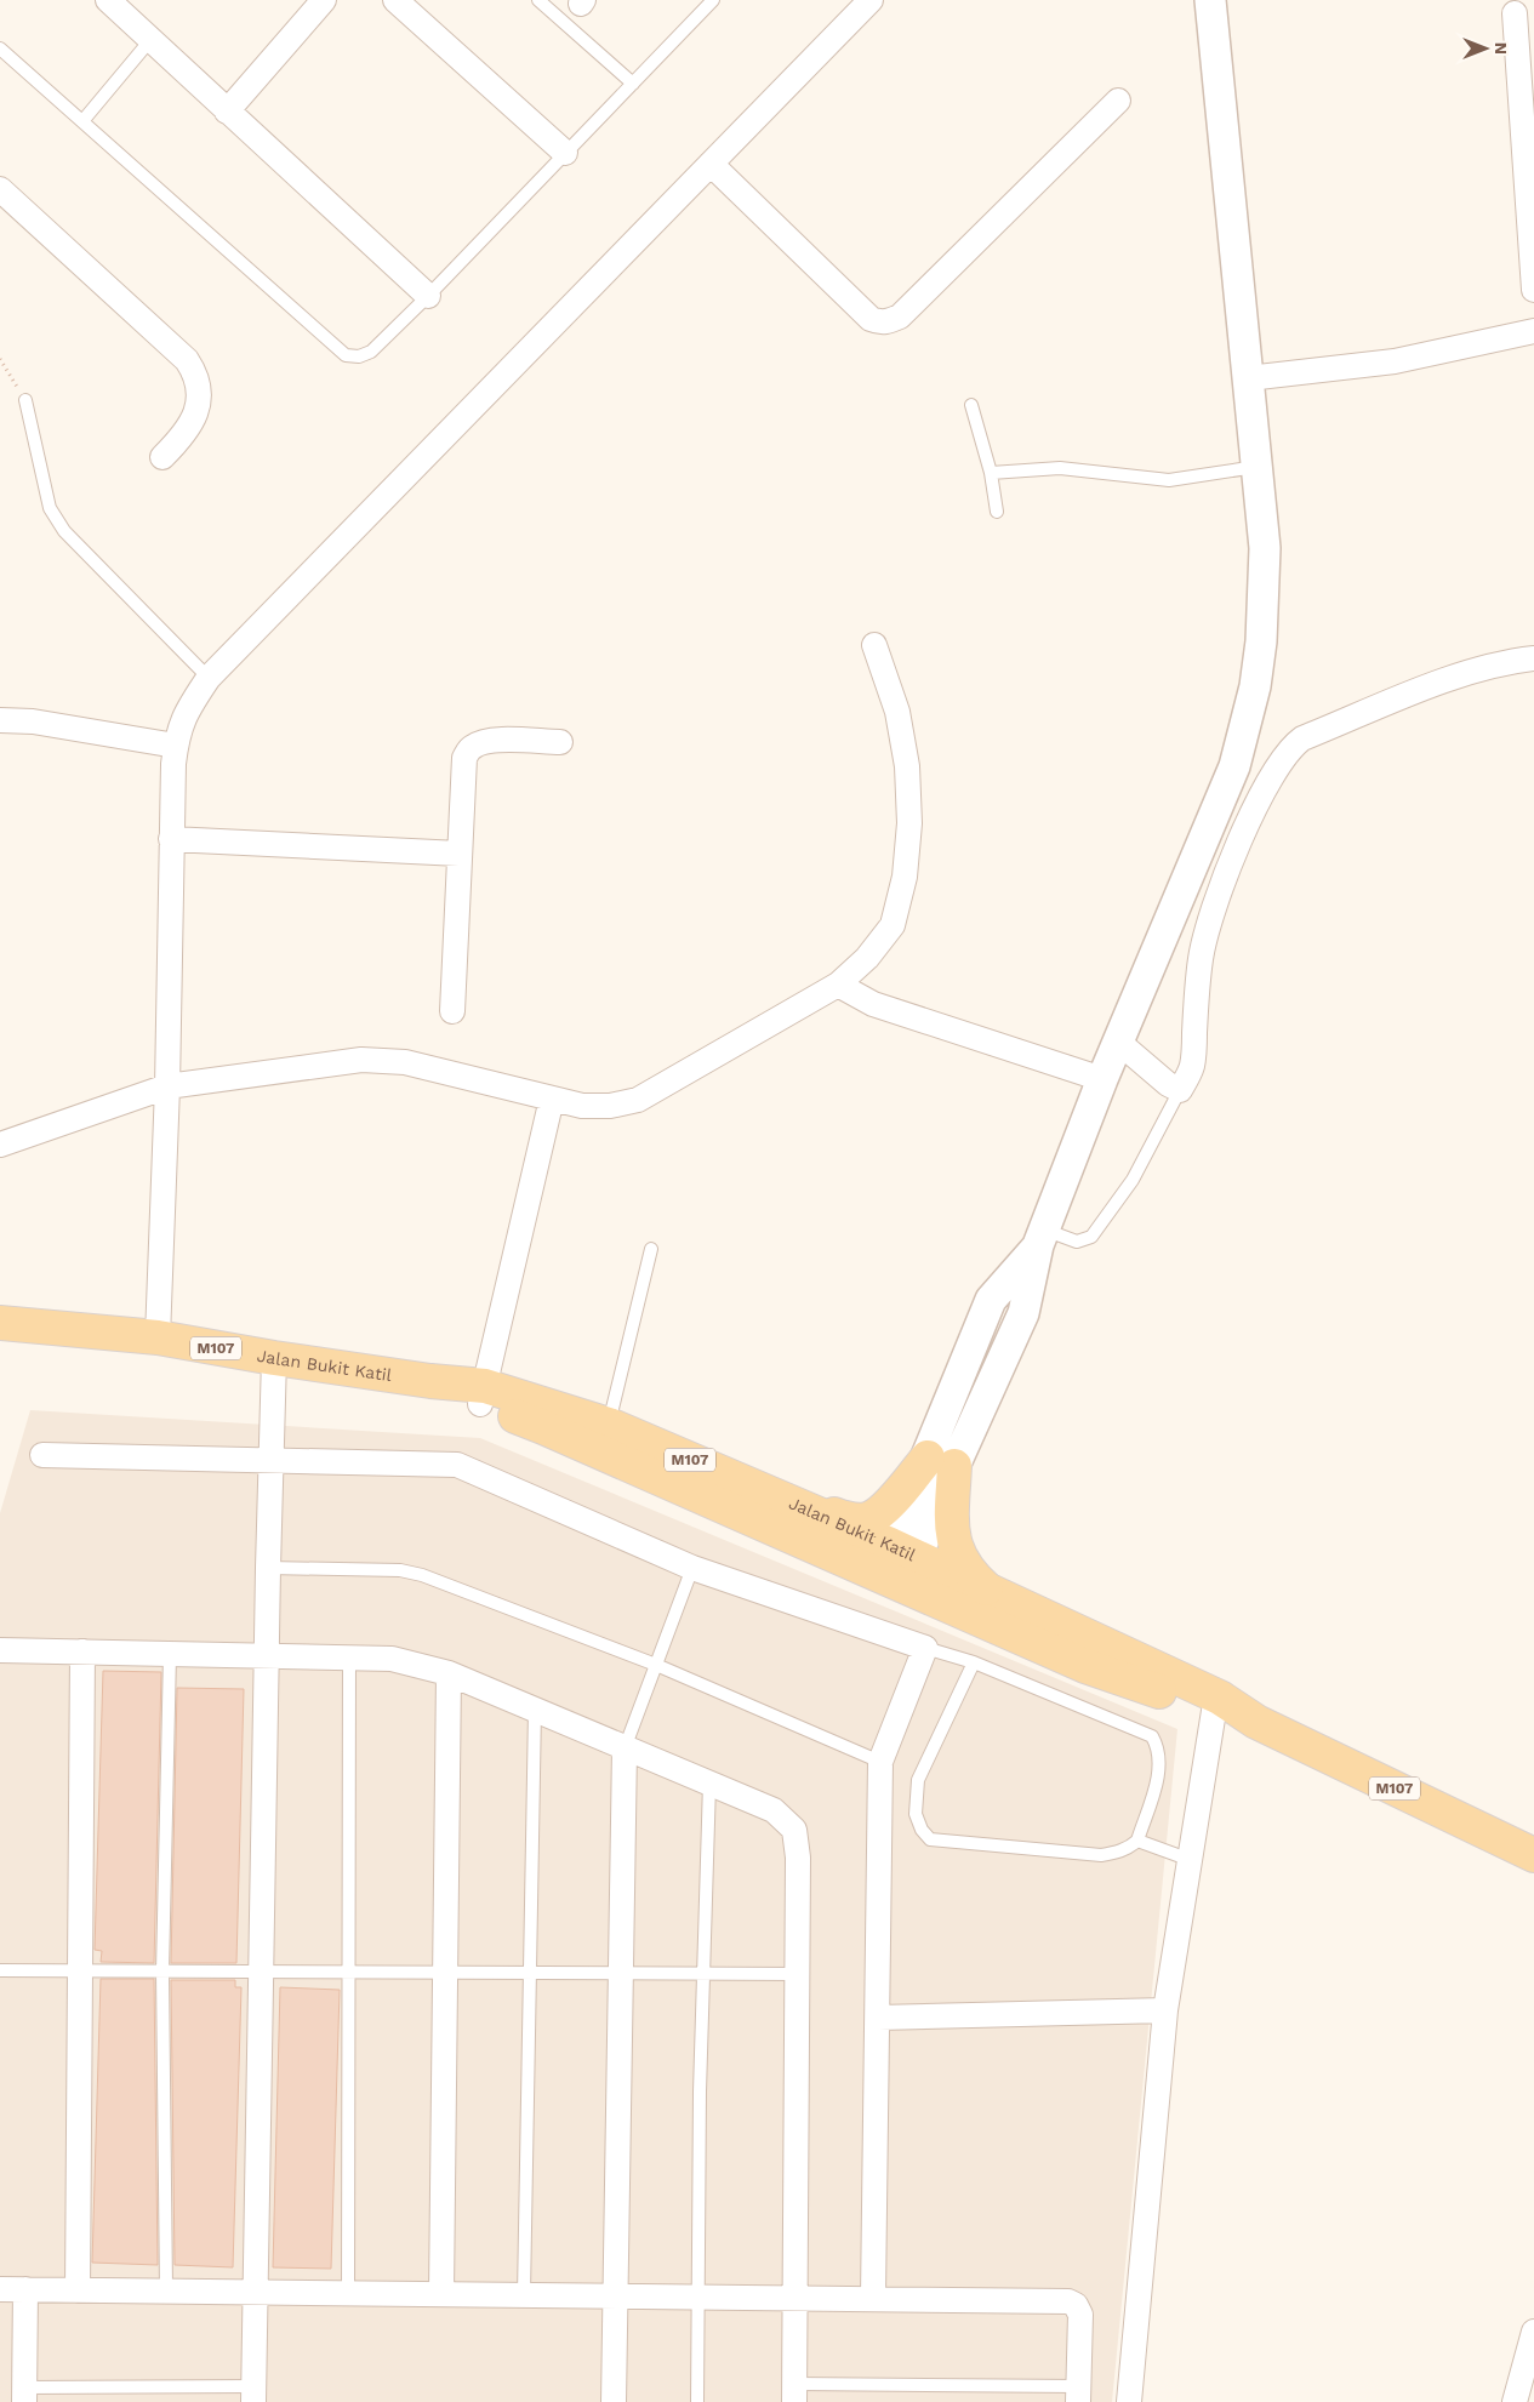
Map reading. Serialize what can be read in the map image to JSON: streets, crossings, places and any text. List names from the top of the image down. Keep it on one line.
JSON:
{"streets":{"main road":["M107","Jalan Bukit Katil"]},"north":"right"}
